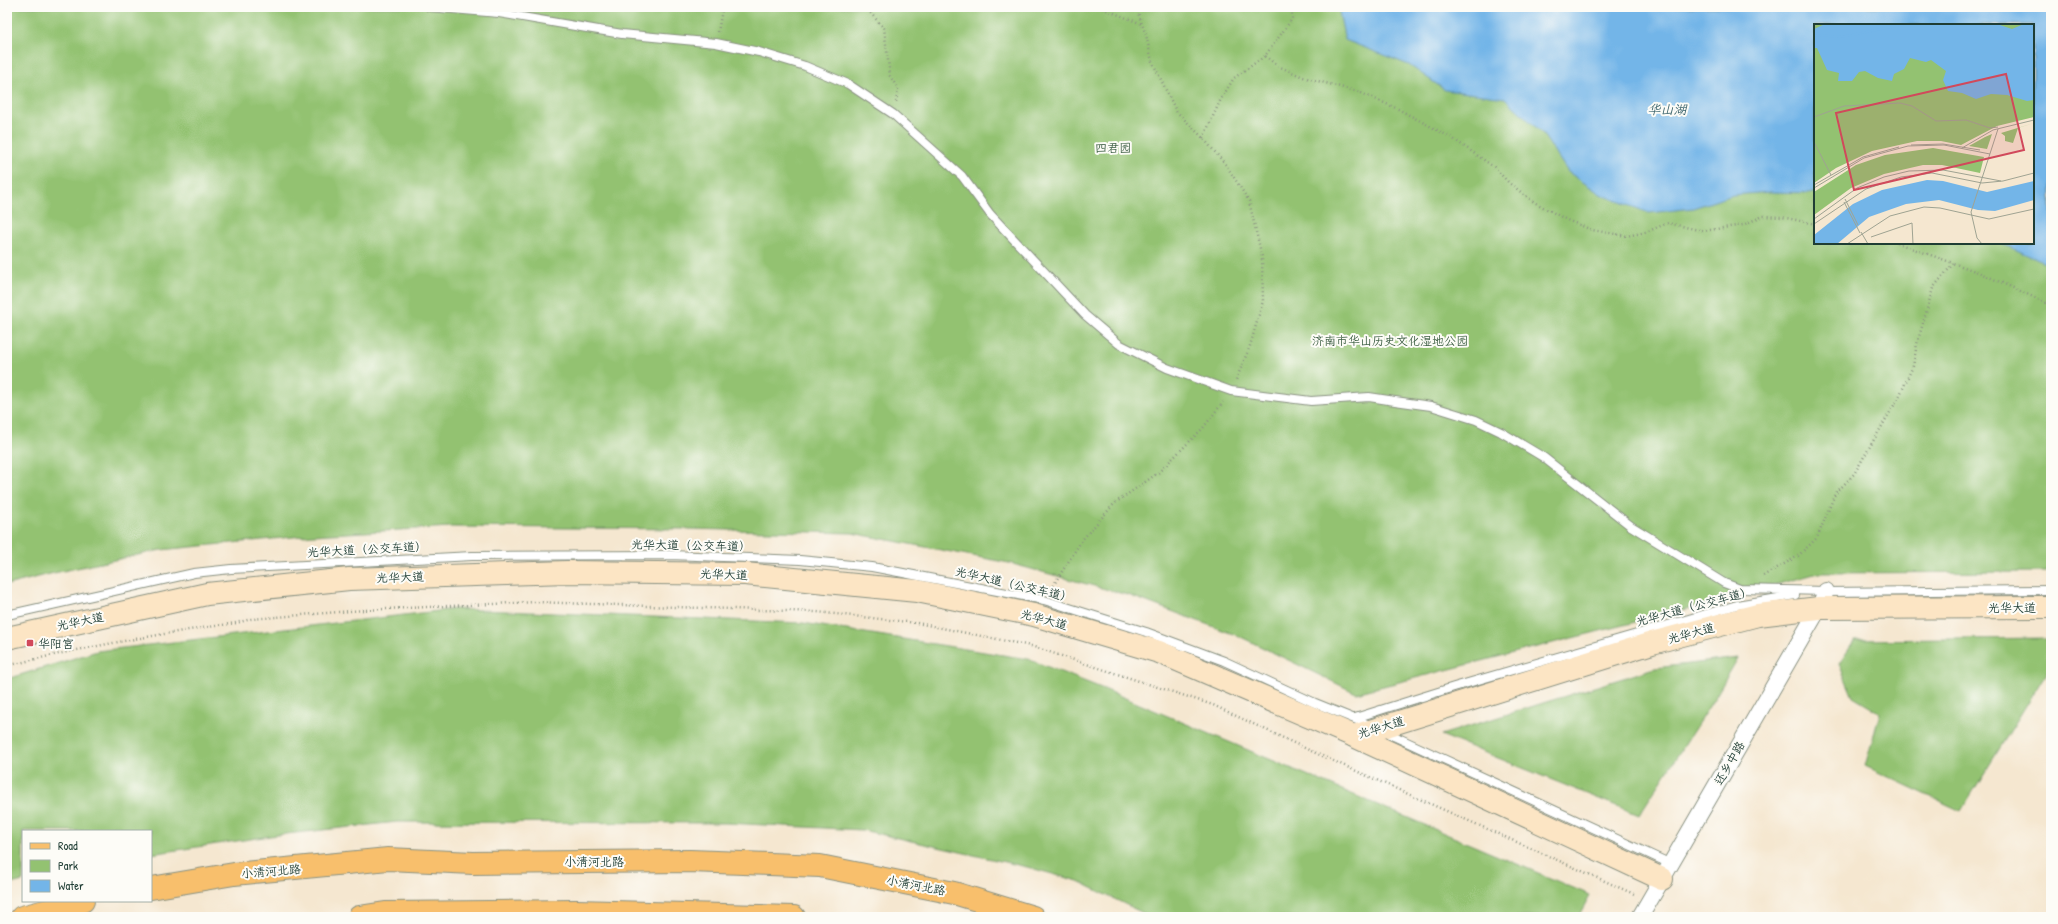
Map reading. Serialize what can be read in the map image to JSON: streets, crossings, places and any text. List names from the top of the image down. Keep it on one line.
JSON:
{"streets":{"main road":["光华大道","小清河北路"],"street":["还乡中路"],"lane":["光华大道（公交车道）"]},"crossings":[["光华大道（公交车道）","光华大道"],["光华大道（公交车道）","还乡中路"],["光华大道","还乡中路"]],"water":["华山湖"],"parks":["四君园","济南市华山历史文化湿地公园"],"places":{"transit":["华阳宫"]},"legend":["Road","Park","Water"]}
